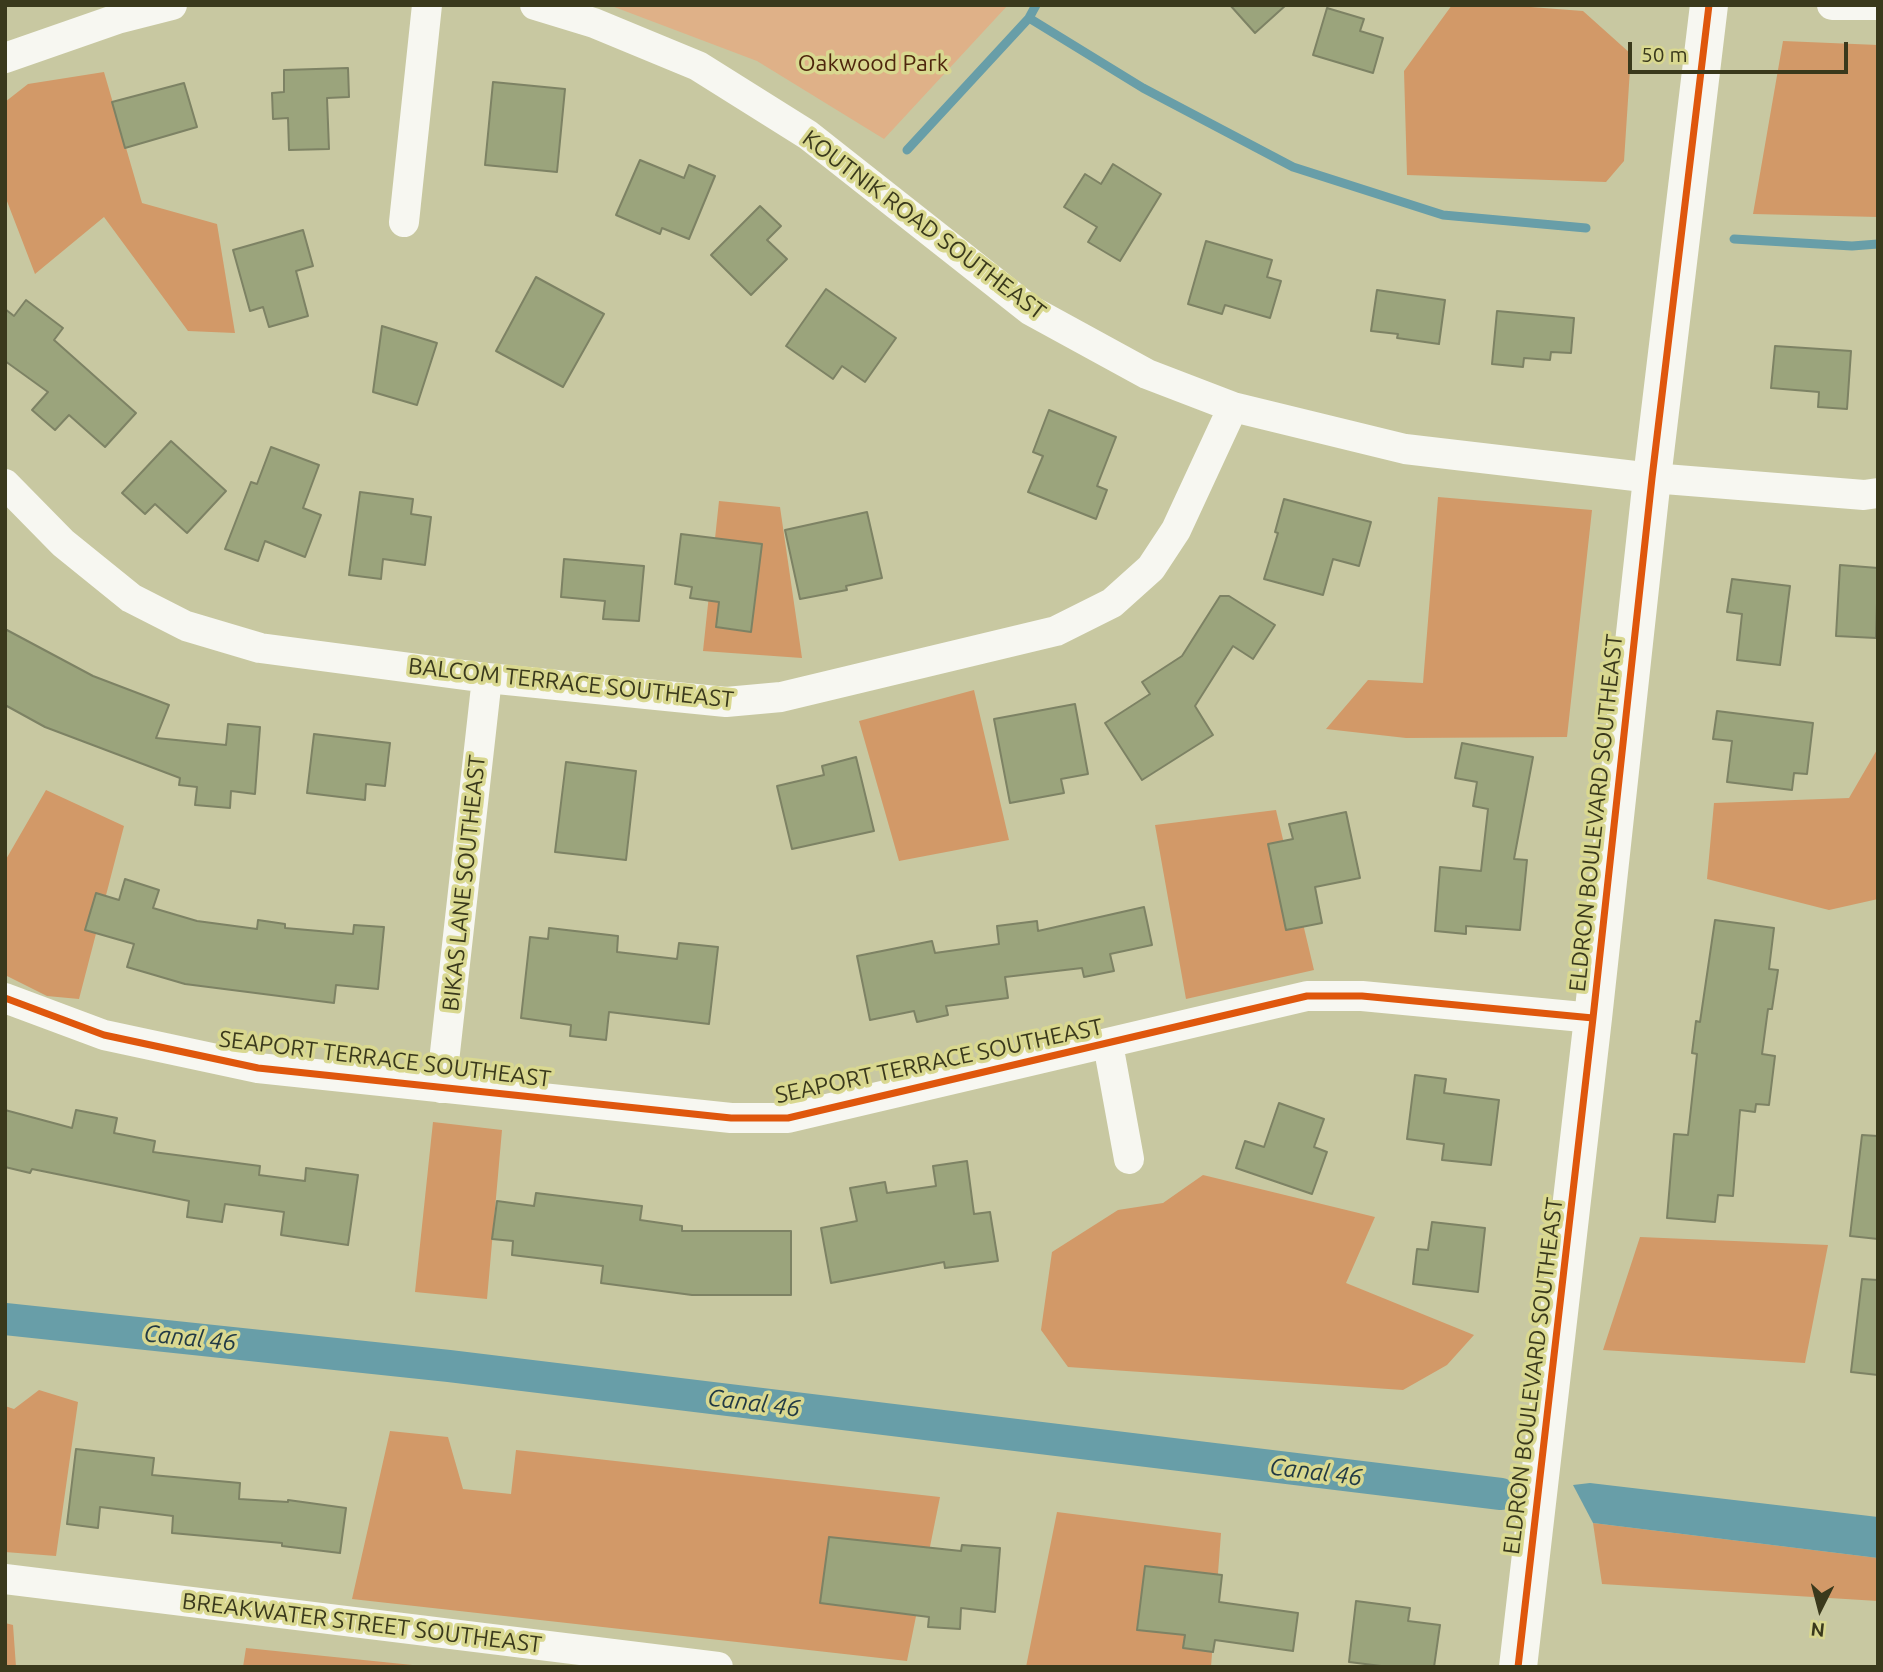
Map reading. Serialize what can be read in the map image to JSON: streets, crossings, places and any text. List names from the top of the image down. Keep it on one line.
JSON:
{"streets":{"street":["KOUTNIK ROAD SOUTHEAST","BALCOM TERRACE SOUTHEAST","ELDRON BOULEVARD SOUTHEAST","BIKAS LANE SOUTHEAST","SEAPORT TERRACE SOUTHEAST","BREAKWATER STREET SOUTHEAST"]},"crossings":[["KOUTNIK ROAD SOUTHEAST","BALCOM TERRACE SOUTHEAST"],["KOUTNIK ROAD SOUTHEAST","ELDRON BOULEVARD SOUTHEAST"],["BALCOM TERRACE SOUTHEAST","BIKAS LANE SOUTHEAST"],["ELDRON BOULEVARD SOUTHEAST","SEAPORT TERRACE SOUTHEAST"],["BIKAS LANE SOUTHEAST","SEAPORT TERRACE SOUTHEAST"]],"water":["Canal 46"],"parks":["Oakwood Park"],"scale_bar":"50 m","north":"bottom"}
